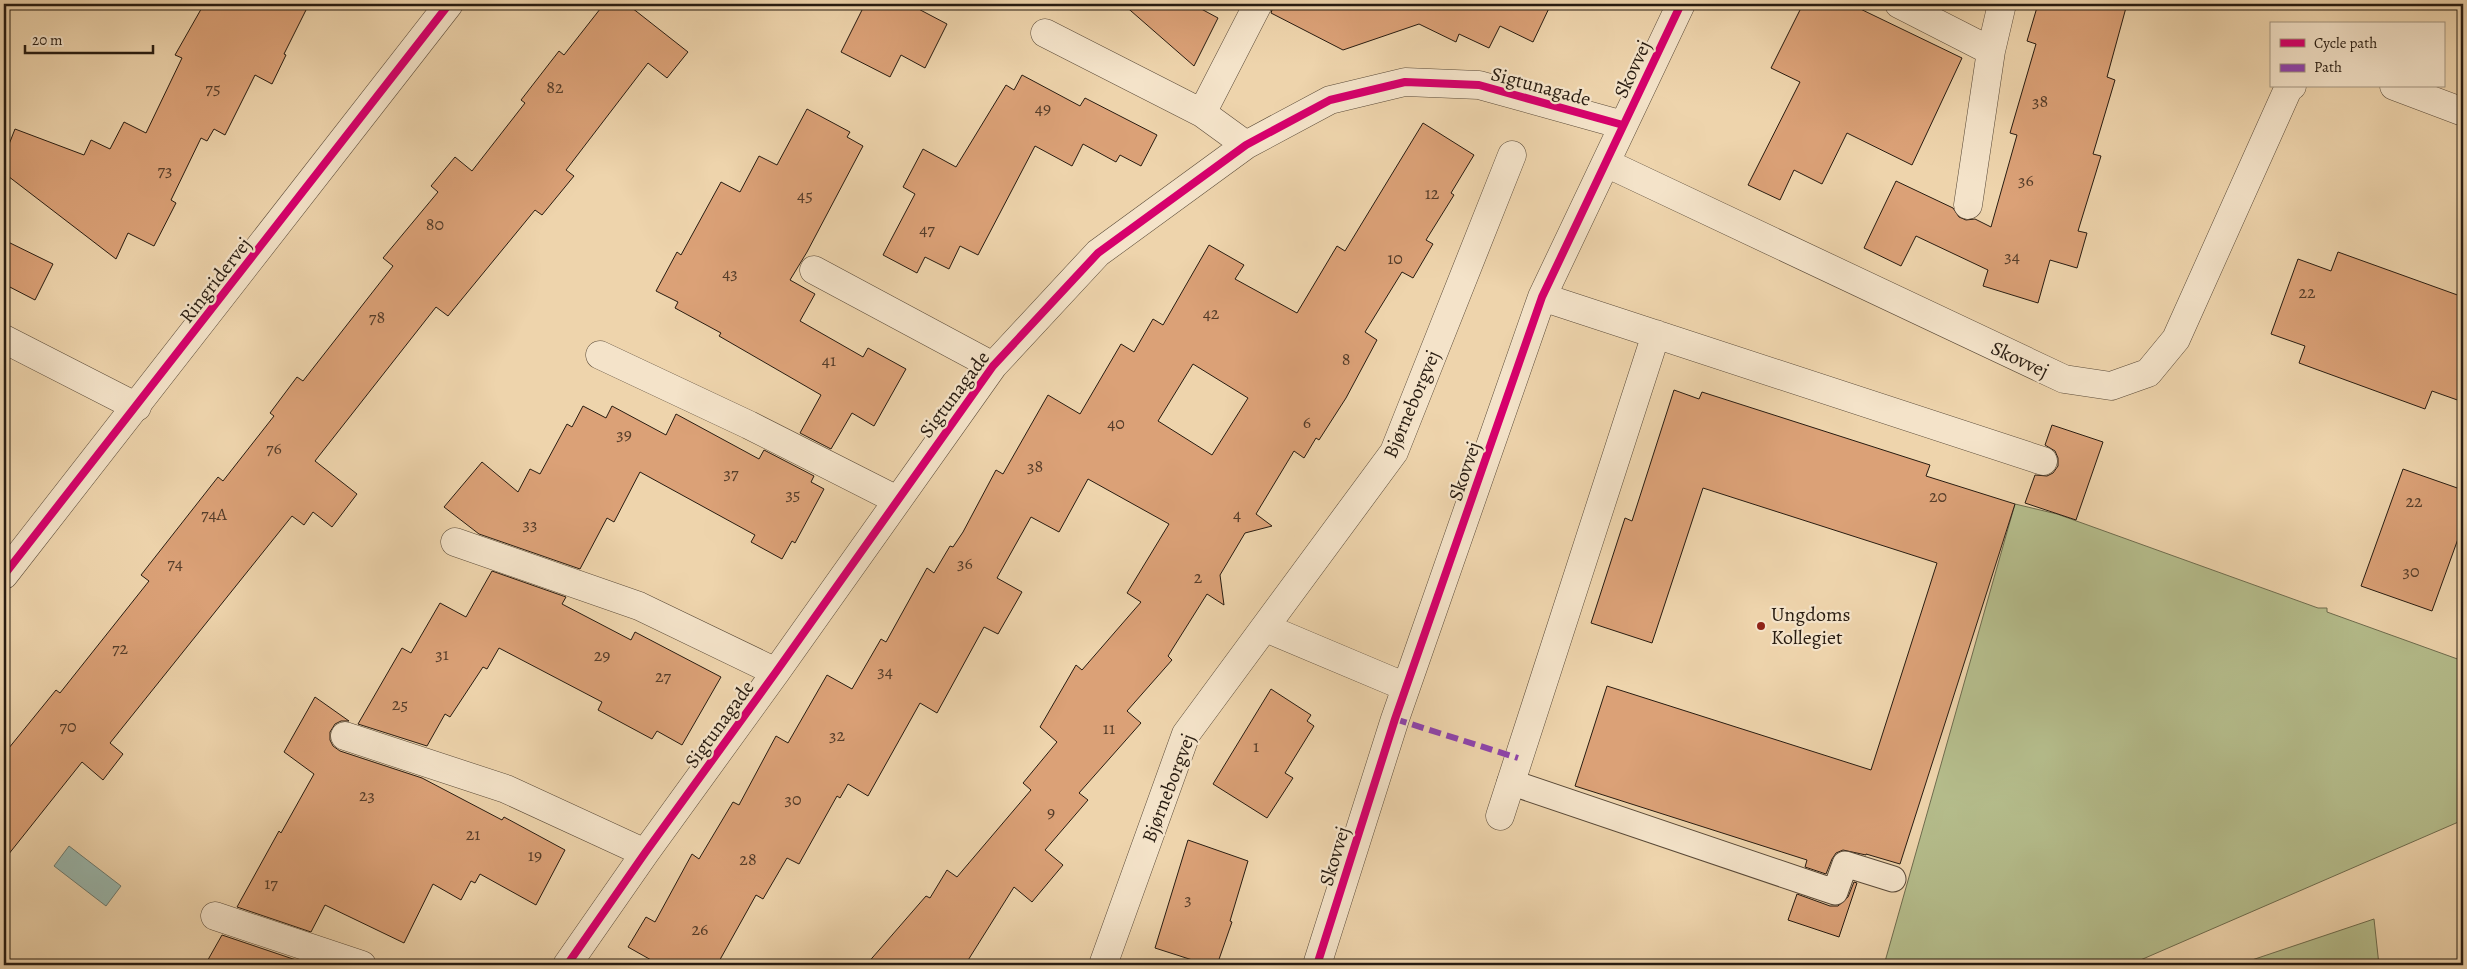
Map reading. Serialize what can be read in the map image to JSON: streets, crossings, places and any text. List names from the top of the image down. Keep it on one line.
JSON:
{"streets":{"street":["Skovvej","Sigtunagade","Ringridervej","Bjørneborgvej"]},"crossings":[["Skovvej","Sigtunagade"]],"places":["Ungdoms Kollegiet"],"house_numbers":["82","75","38","49","73","36","12","45","80","47","34","10","43","22","42","78","8","41","6","40","39","76","38","37","35","20","22","74A","4","33","74","36","30","2","72","31","29","34","27","25","70","11","32","1","23","30","9","21","19","28","17","3","26"],"legend":["Cycle path","Path"],"scale_bar":"20 m"}
